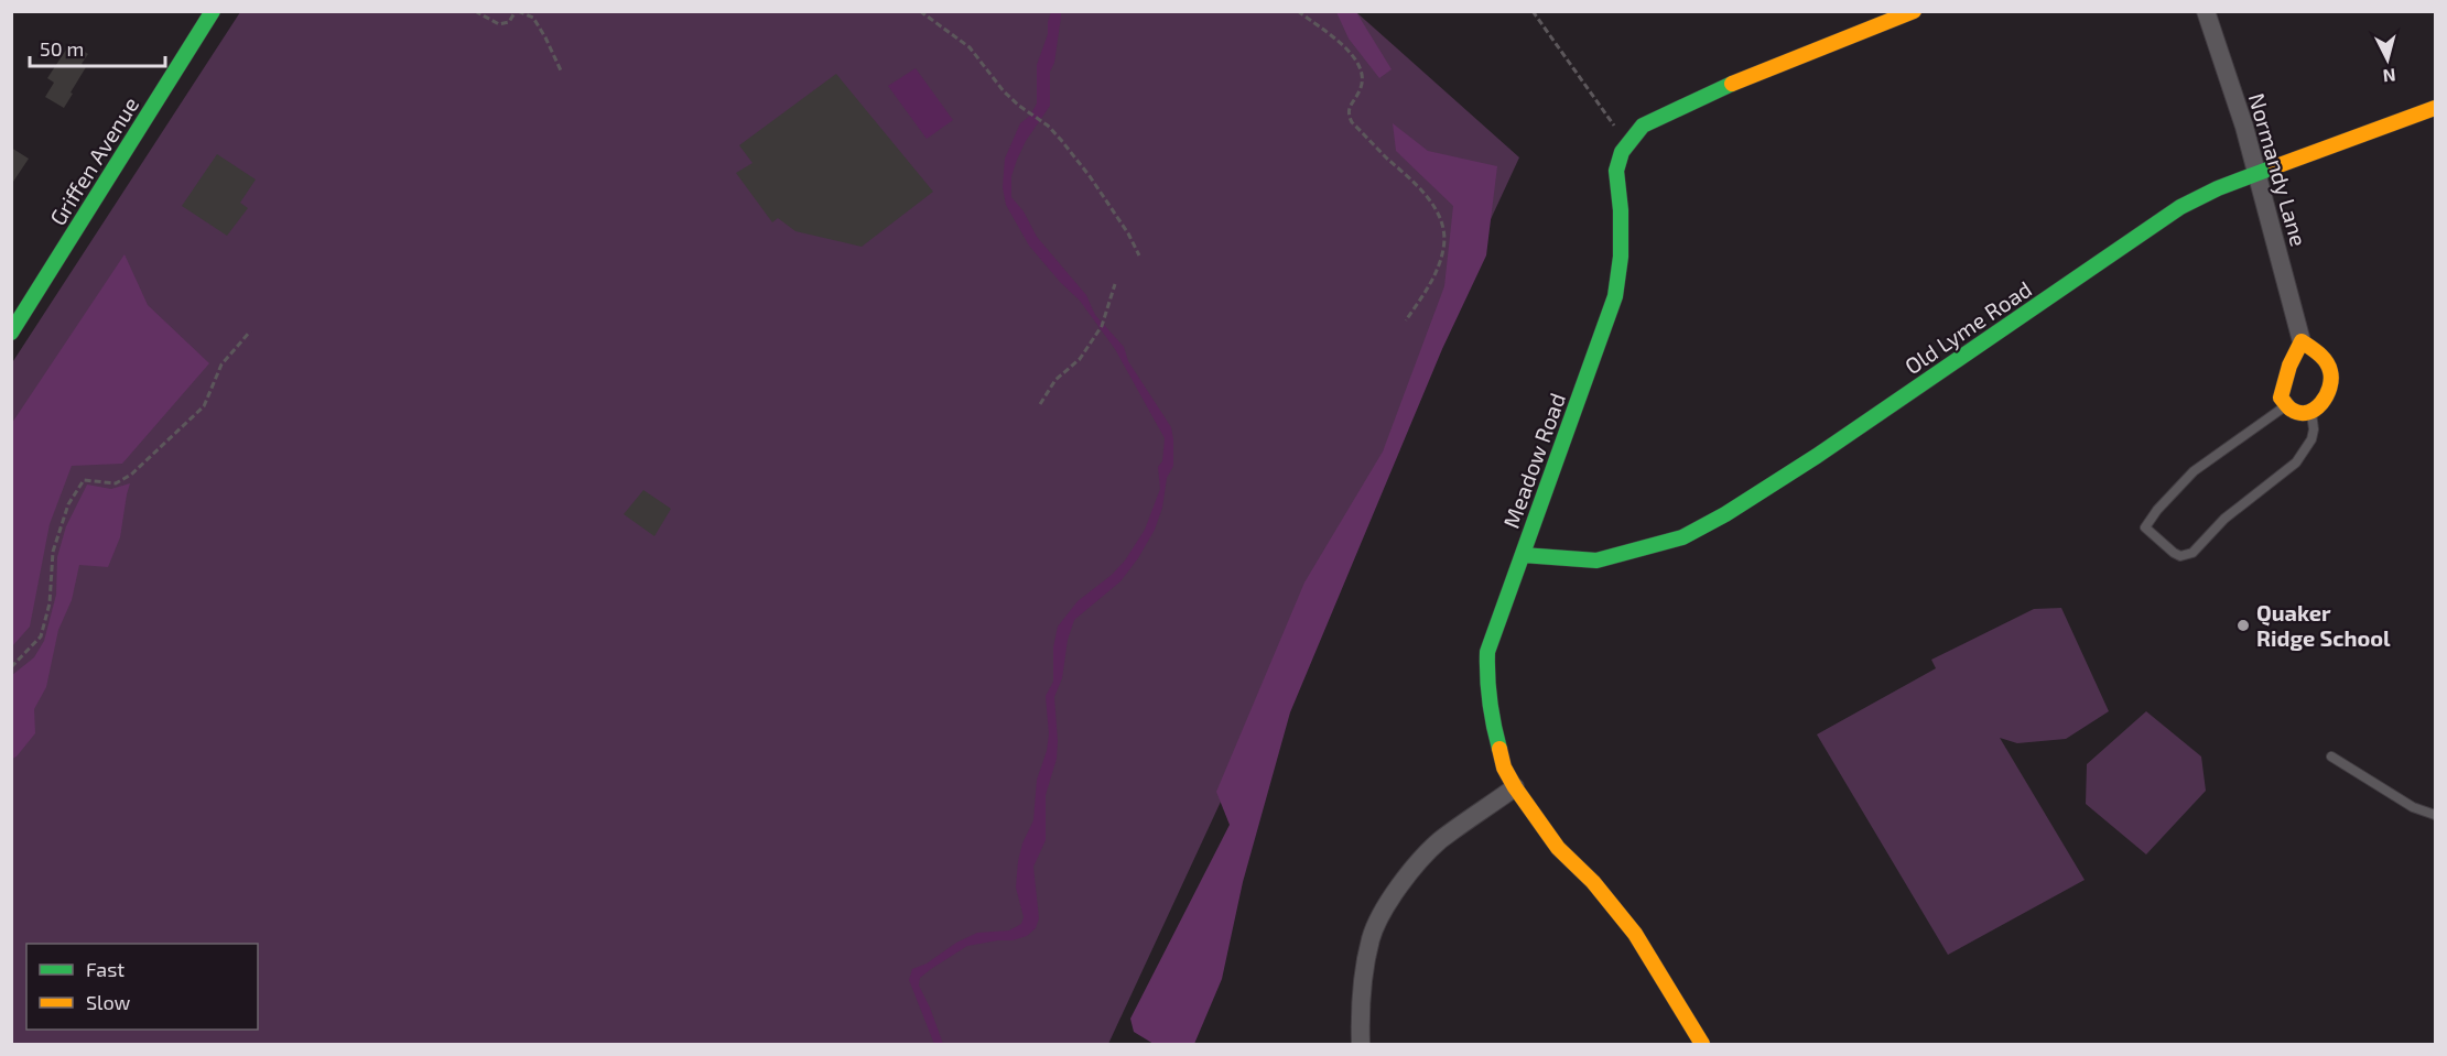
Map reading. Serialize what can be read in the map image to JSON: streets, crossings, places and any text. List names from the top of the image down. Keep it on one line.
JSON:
{"streets":{"street":["Griffen Avenue","Normandy Lane","Old Lyme Road","Meadow Road"]},"crossings":[["Normandy Lane","Old Lyme Road"],["Old Lyme Road","Meadow Road"]],"places":["Quaker Ridge School"],"legend":["Fast","Slow"],"scale_bar":"50 m","north":"bottom"}
